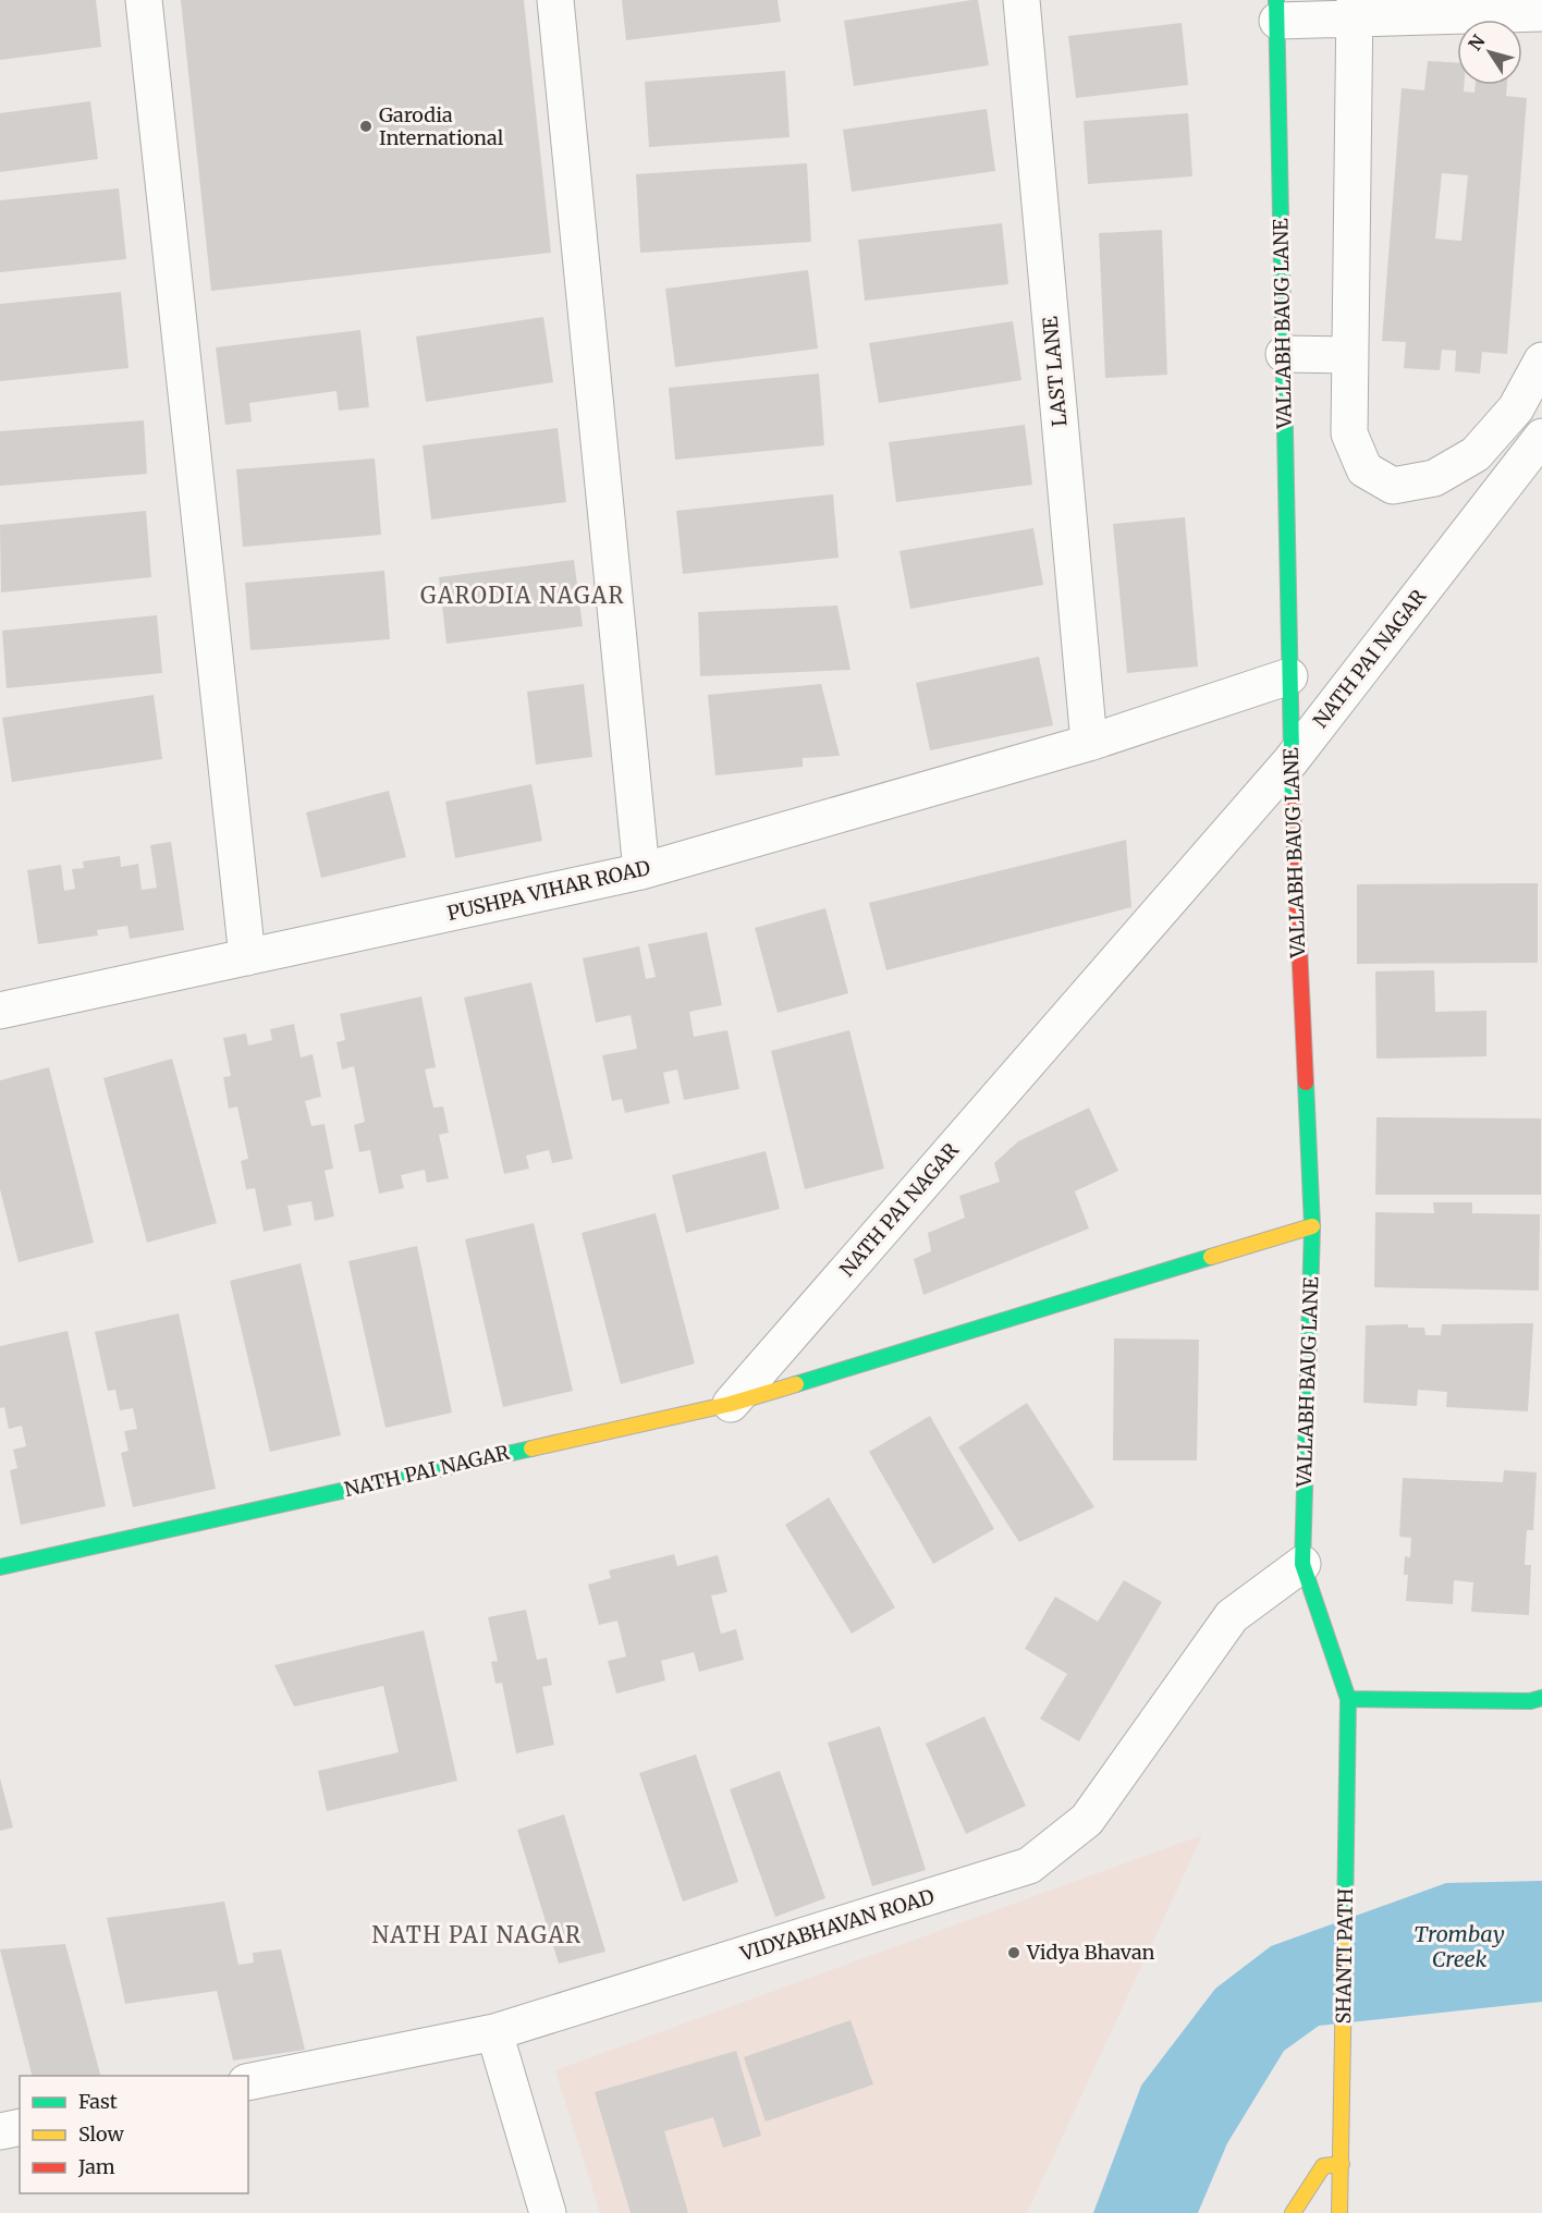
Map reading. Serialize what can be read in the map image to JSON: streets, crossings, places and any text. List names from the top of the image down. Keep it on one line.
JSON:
{"streets":{"street":["VALLABH BAUG LANE","LAST LANE","NATH PAI NAGAR","PUSHPA VIHAR ROAD","VIDYABHAVAN ROAD","SHANTI PATH"]},"crossings":[["VALLABH BAUG LANE","NATH PAI NAGAR"],["VALLABH BAUG LANE","PUSHPA VIHAR ROAD"],["VALLABH BAUG LANE","VIDYABHAVAN ROAD"],["VALLABH BAUG LANE","SHANTI PATH"],["LAST LANE","PUSHPA VIHAR ROAD"]],"districts":["GARODIA NAGAR","NATH PAI NAGAR"],"water":["Trombay Creek"],"places":["Garodia International","Vidya Bhavan"],"legend":["Fast","Slow","Jam"],"north":"top left"}
